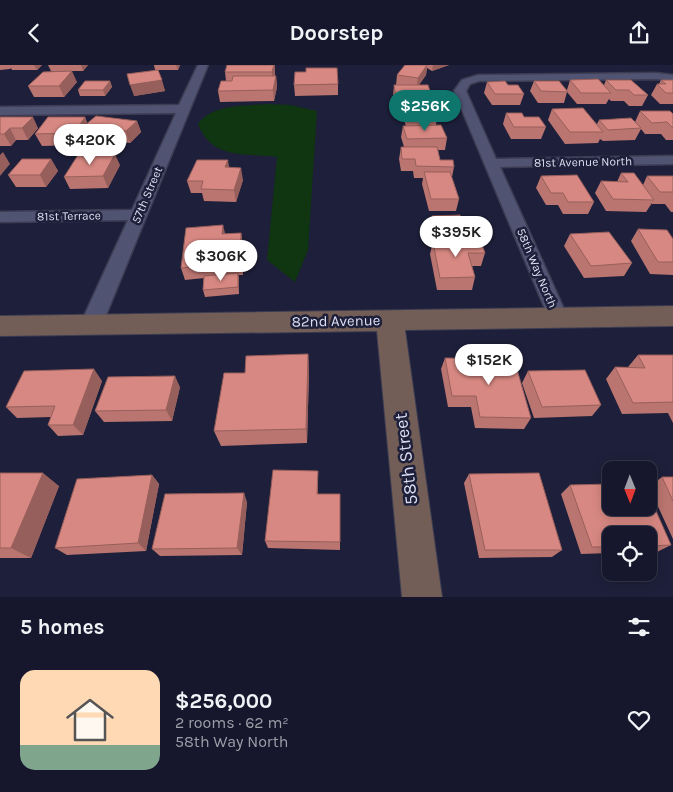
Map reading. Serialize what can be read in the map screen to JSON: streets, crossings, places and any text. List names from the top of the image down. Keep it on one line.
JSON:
{"streets":{"street":["81st Avenue North","57th Street","81st Terrace","58th Way North","82nd Avenue","58th Street"]},"crossings":[["81st Avenue North","58th Way North"],["57th Street","81st Terrace"],["57th Street","82nd Avenue"],["58th Way North","82nd Avenue"],["82nd Avenue","58th Street"]],"north":"bottom","page":{"header":"Doorstep","price":["$256K","$420K","$395K","$306K","$152K"],"heading":"5 homes","list":[{"name":"$256,000","note":"2 rooms · 62 m² · 58th Way North"}]}}
